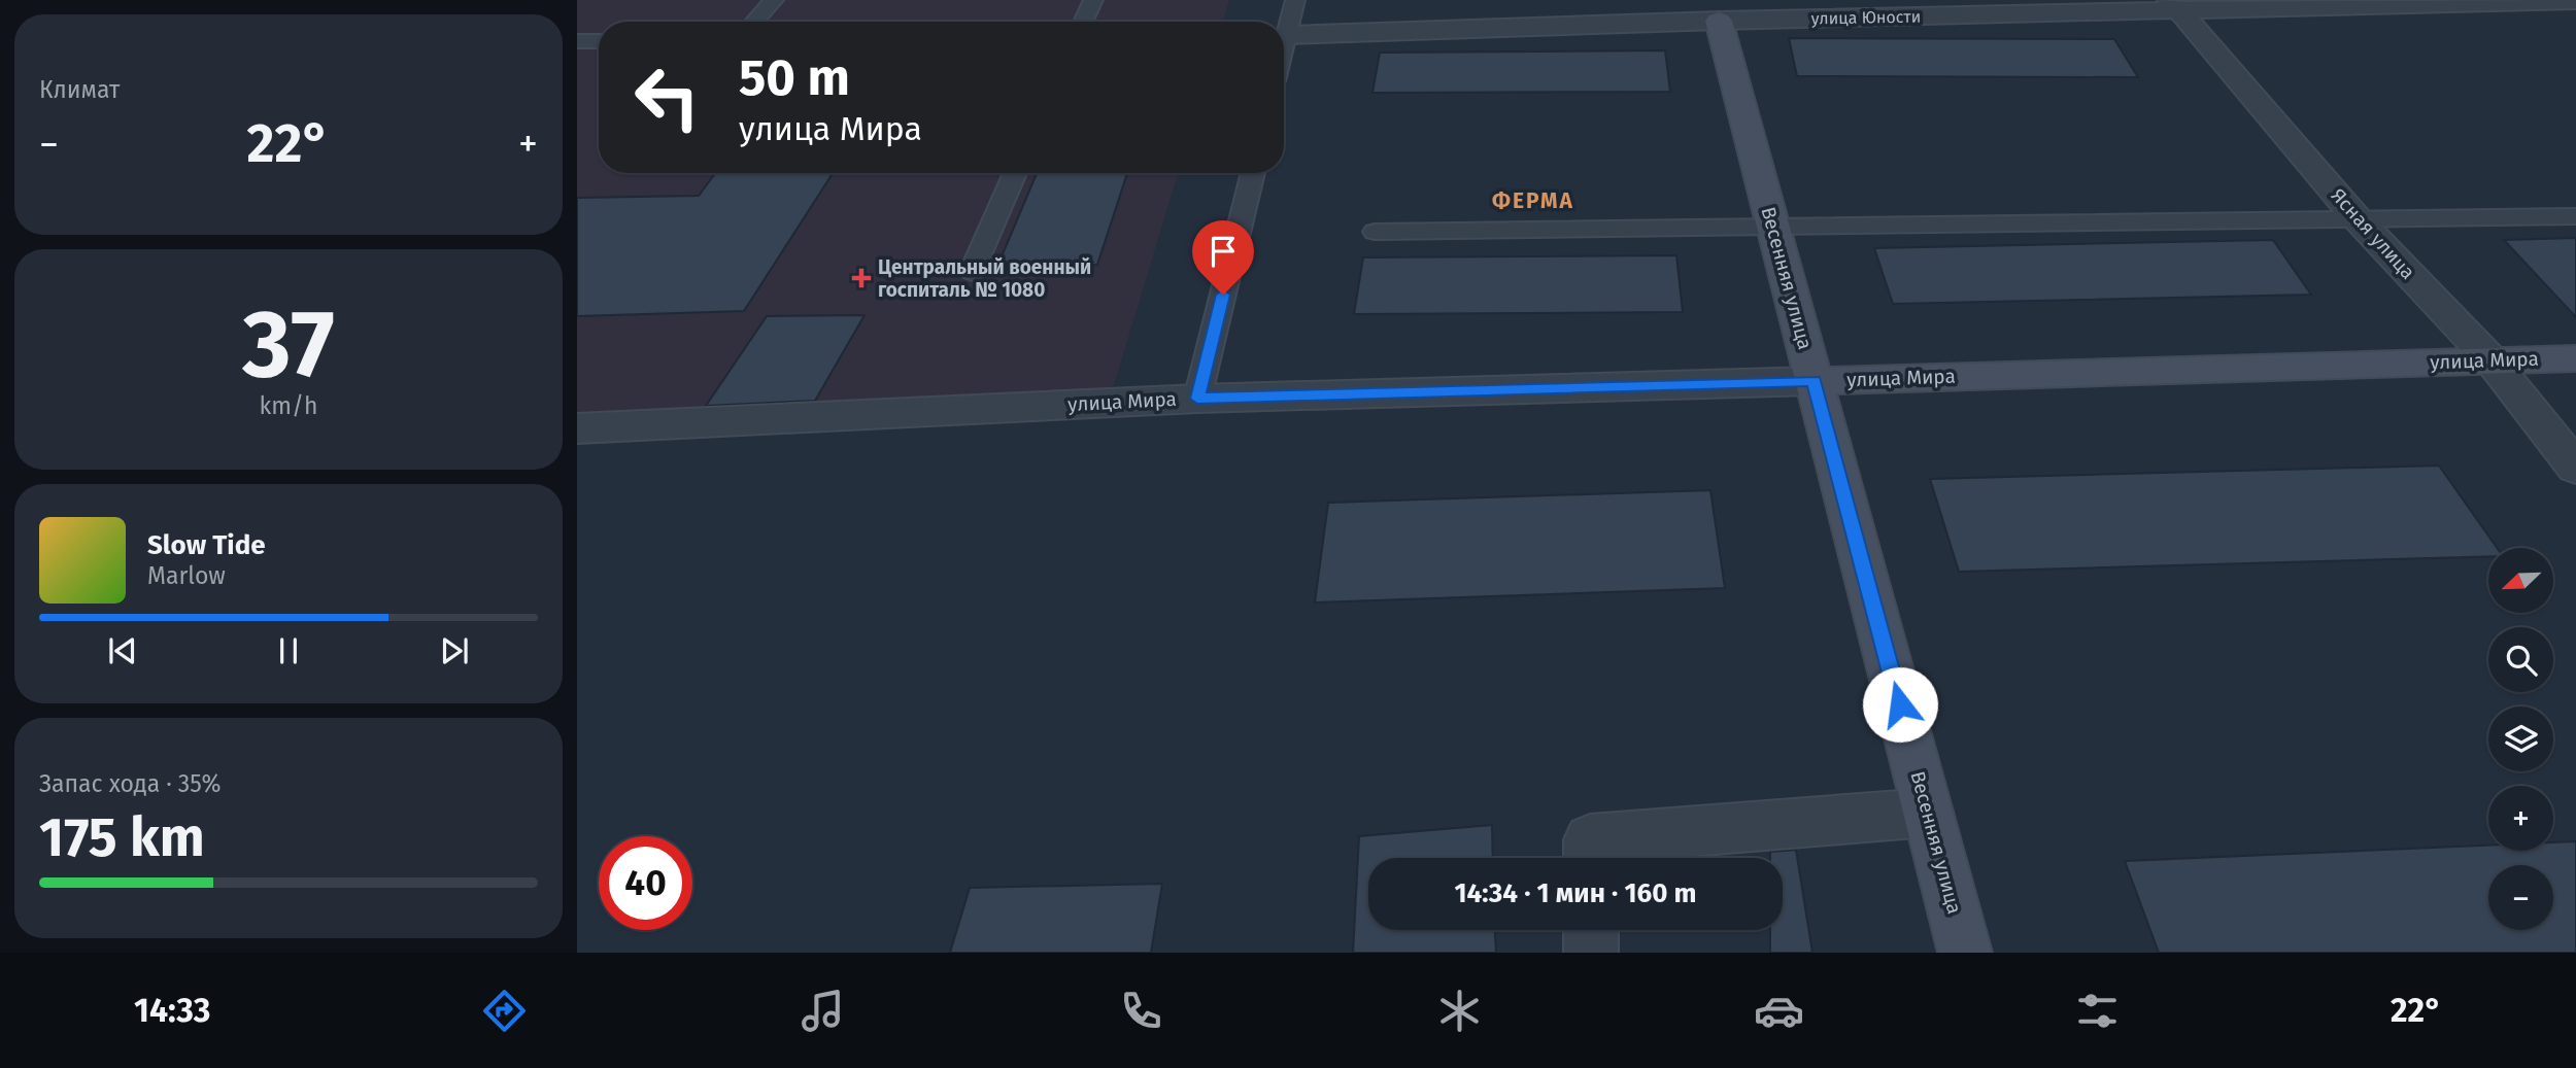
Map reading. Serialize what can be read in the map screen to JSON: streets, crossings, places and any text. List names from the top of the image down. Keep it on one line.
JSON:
{"streets":{"street":["улица Юности","Ясная улица","Весенняя улица","улица Мира"]},"crossings":[["улица Юности","Ясная улица"],["улица Юности","Весенняя улица"],["Ясная улица","улица Мира"],["Весенняя улица","улица Мира"]],"districts":["ФЕРМА"],"places":{"health":["Центральный военный госпиталь № 1080"]},"north":"bottom left","page":{"tile":["Климат",["37","km/h"],["Запас хода · 35%","175 km"]],"turn":["50 m","улица Мира"],"heat":["−","22°","+"],"song":["Slow Tide","Marlow"],"map_buttons":["+","−"],"limit":"40","trip":"14:34 · 1 мин · 160 m","tabs":["14:33","22°"]}}
